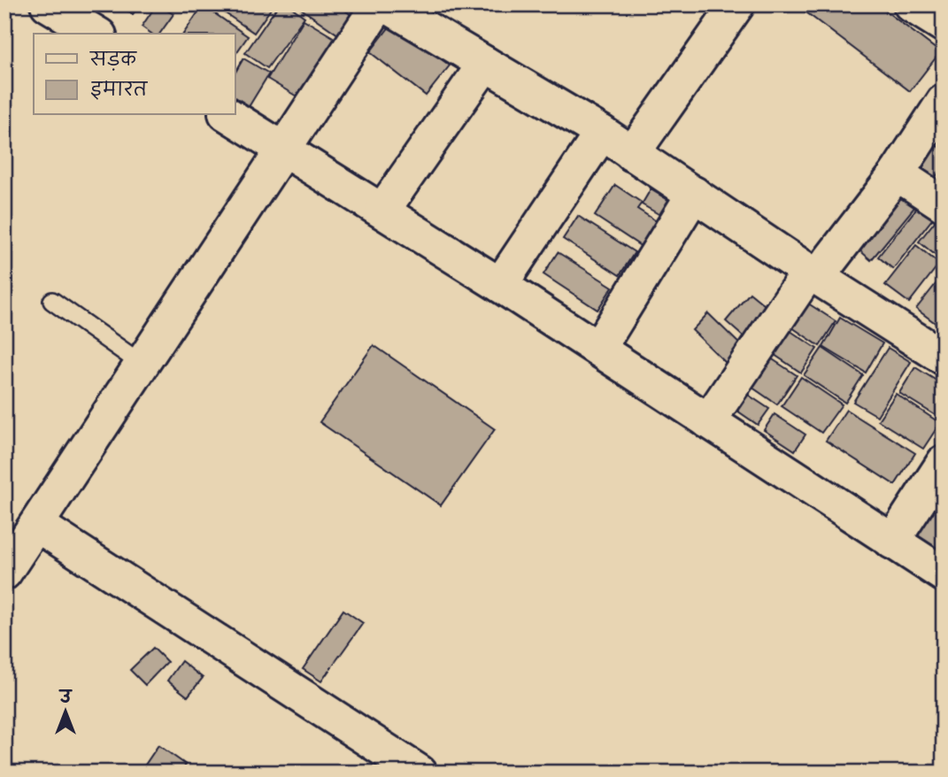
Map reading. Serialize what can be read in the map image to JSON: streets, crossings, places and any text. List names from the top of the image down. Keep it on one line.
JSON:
{"legend":["सड़क","इमारत"],"north":"top"}
